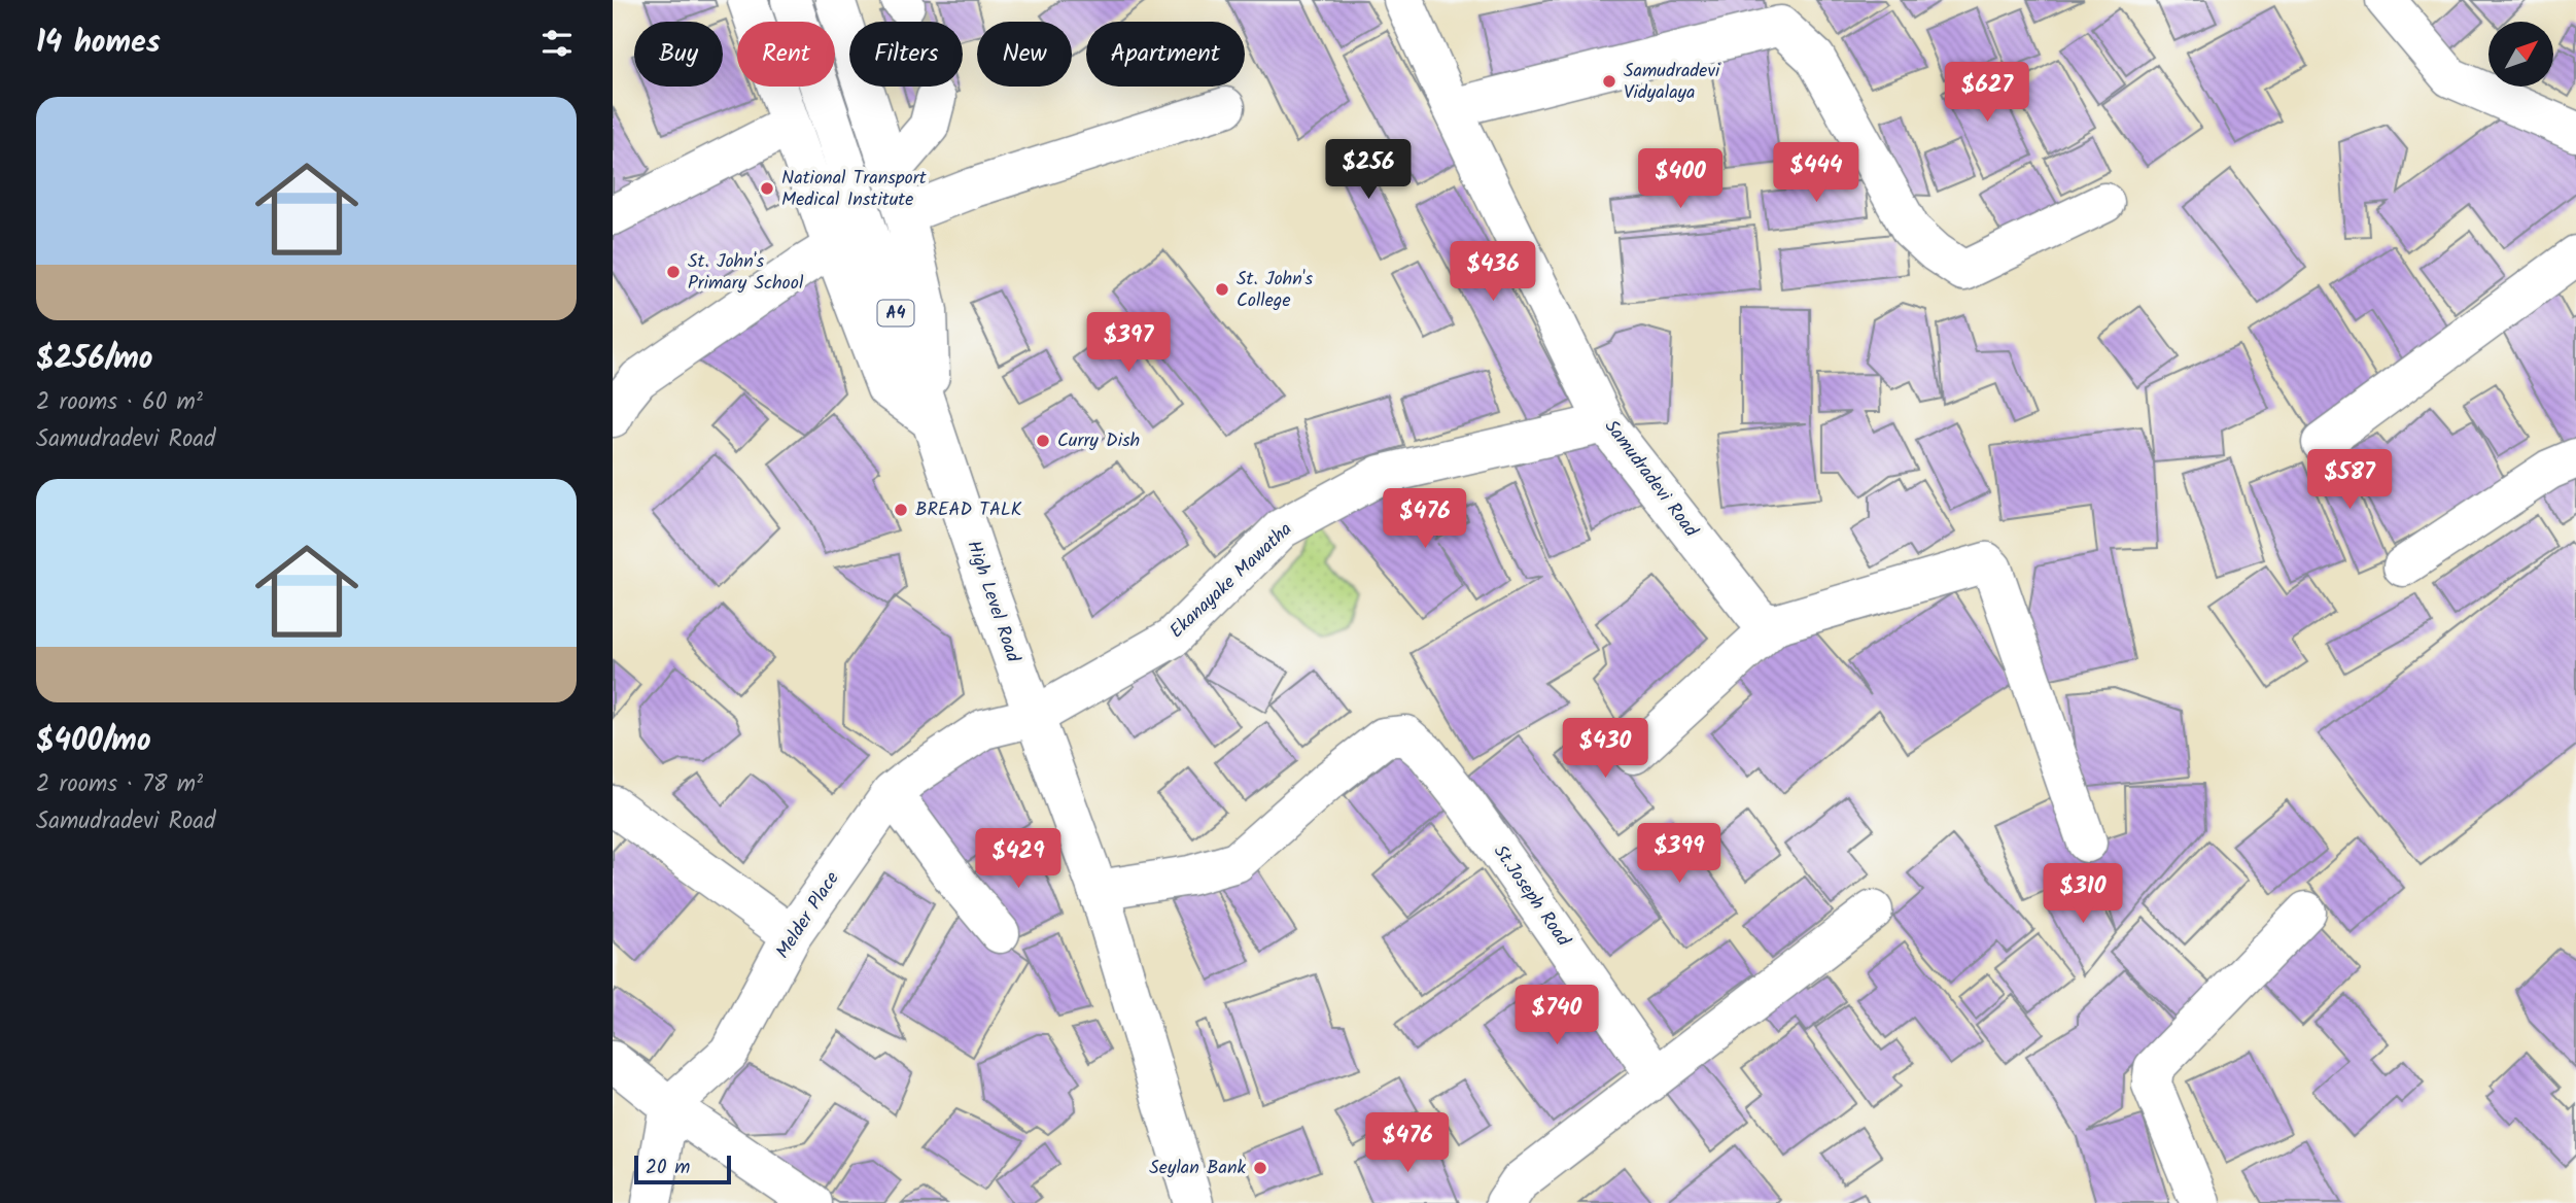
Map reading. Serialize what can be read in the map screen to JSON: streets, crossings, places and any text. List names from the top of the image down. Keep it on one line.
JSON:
{"streets":{"main road":["A4","Samudradevi Road","Ekanayake Mawatha","High Level Road","St.Joseph Road","Melder Place"]},"crossings":[["A4","High Level Road"],["Samudradevi Road","Ekanayake Mawatha"],["Ekanayake Mawatha","High Level Road"],["Ekanayake Mawatha","Melder Place"],["High Level Road","St.Joseph Road"],["High Level Road","Melder Place"]],"places":["Samudradevi Vidyalaya","National Transport Medical Institute","St. John's Primary School","St. John's College","Curry Dish","BREAD TALK","Seylan Bank"],"scale_bar":"20 m","north":"top right","page":{"heading":"14 homes","chip":["Buy","Rent","Filters","New","Apartment"],"price":["$627","$256","$444","$400","$436","$397","$587","$476","$430","$399","$429","$310","$740","$476"],"list":[{"name":"$256/mo","note":"2 rooms · 60 m² · Samudradevi Road"},{"name":"$400/mo","note":"2 rooms · 78 m² · Samudradevi Road"}],"scale":"20 m"}}
